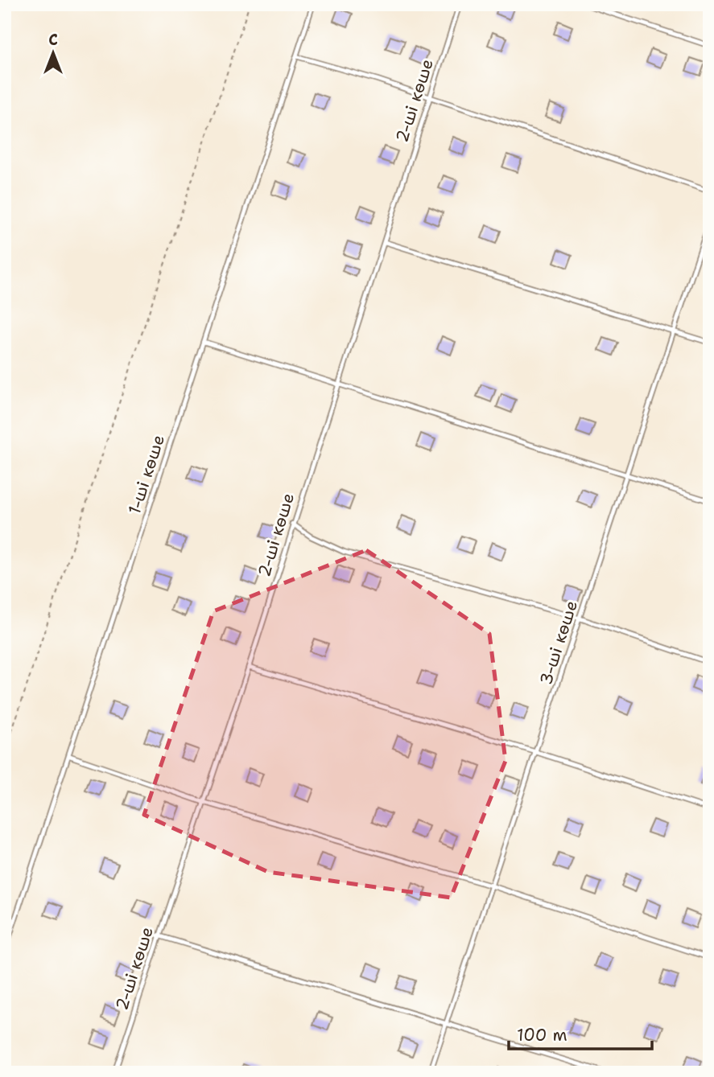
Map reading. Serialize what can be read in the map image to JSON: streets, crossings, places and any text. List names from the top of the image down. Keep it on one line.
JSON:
{"streets":{"lane":["2-ші көше","1-ші көше","3-ші көше"]},"scale_bar":"100 m","north":"top"}
